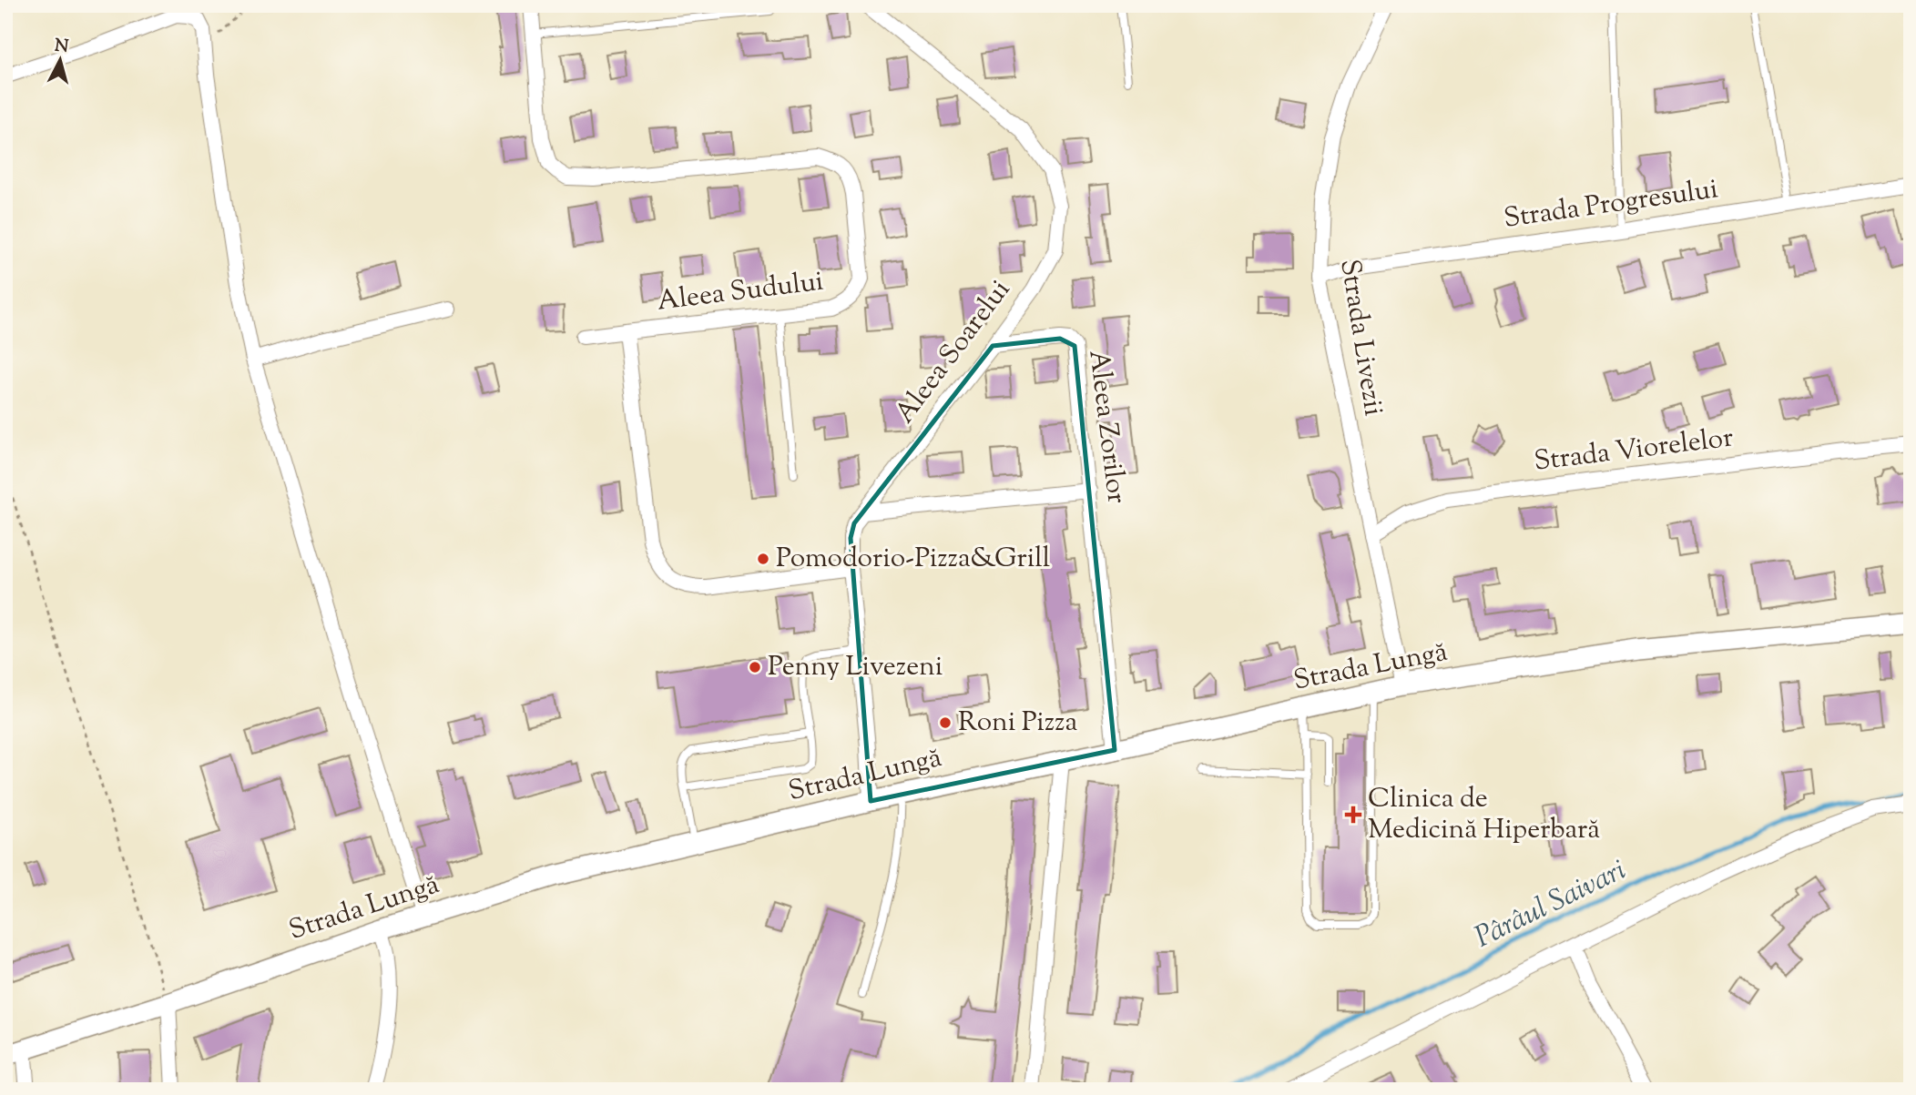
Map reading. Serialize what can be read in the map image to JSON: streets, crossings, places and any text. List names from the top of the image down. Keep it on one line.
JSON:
{"streets":{"main road":["Strada Lungă"],"street":["Strada Progresului","Aleea Sudului","Strada Livezii","Aleea Soarelui","Aleea Zorilor","Strada Viorelelor"]},"crossings":[["Strada Progresului","Strada Livezii"],["Aleea Sudului","Aleea Soarelui"],["Strada Livezii","Strada Viorelelor"],["Strada Livezii","Strada Lungă"],["Aleea Soarelui","Aleea Zorilor"],["Aleea Soarelui","Strada Lungă"],["Aleea Zorilor","Strada Lungă"]],"water":["Pârâul Saivari"],"places":{"other":["Pomodorio-Pizza&Grill","Penny Livezeni","Roni Pizza"],"health":["Clinica de Medicină Hiperbară"]},"north":"top"}
